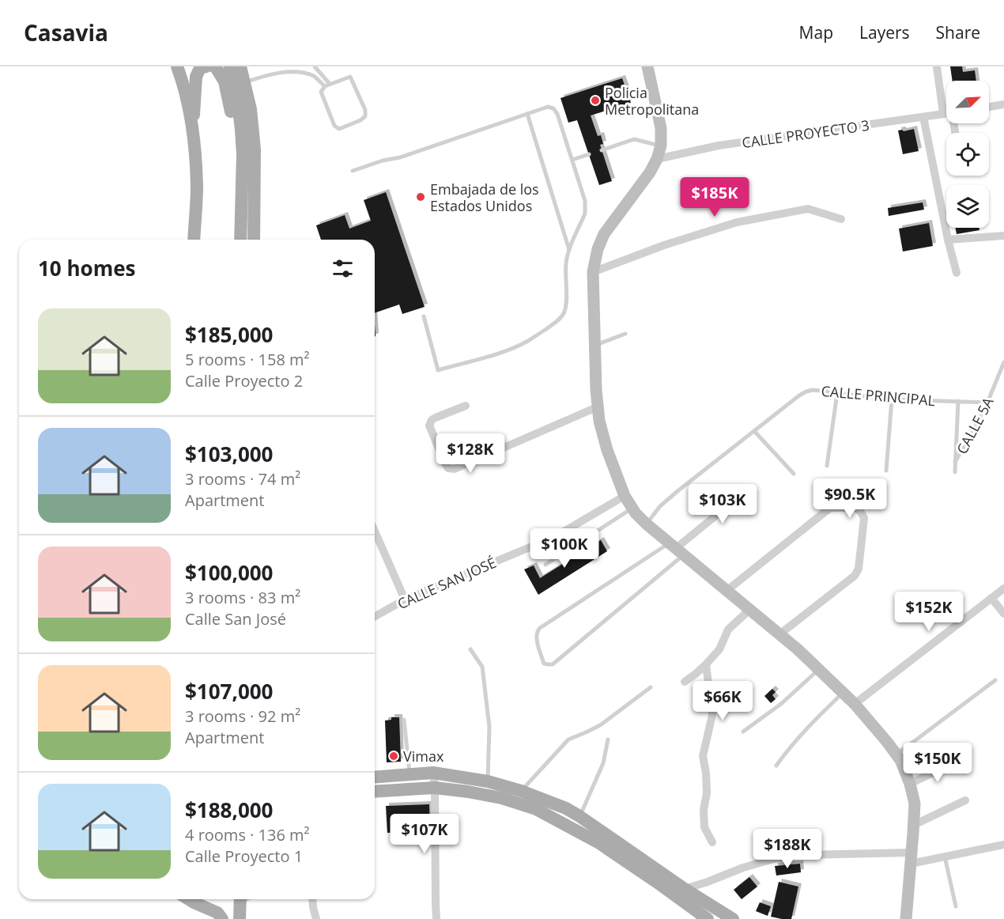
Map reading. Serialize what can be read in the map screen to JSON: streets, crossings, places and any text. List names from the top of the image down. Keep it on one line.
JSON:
{"streets":{"street":["CALLE PROYECTO 3","CALLE SAN JOSÉ"],"lane":["CALLE PRINCIPAL","CALLE 5A"]},"crossings":[["CALLE PRINCIPAL","CALLE 5A"]],"places":["Policia Metropolitana","Embajada de los Estados Unidos","Vimax"],"north":"top right","page":{"header":"Casavia","nav":["Map","Layers","Share"],"price":["$185K","$128K","$90.5K","$103K","$100K","$152K","$66K","$150K","$107K","$188K"],"heading":"10 homes","list":[{"name":"$185,000","note":"5 rooms · 158 m² · Calle Proyecto 2"},{"name":"$103,000","note":"3 rooms · 74 m² · Apartment"},{"name":"$100,000","note":"3 rooms · 83 m² · Calle San José"},{"name":"$107,000","note":"3 rooms · 92 m² · Apartment"},{"name":"$188,000","note":"4 rooms · 136 m² · Calle Proyecto 1"}]}}
